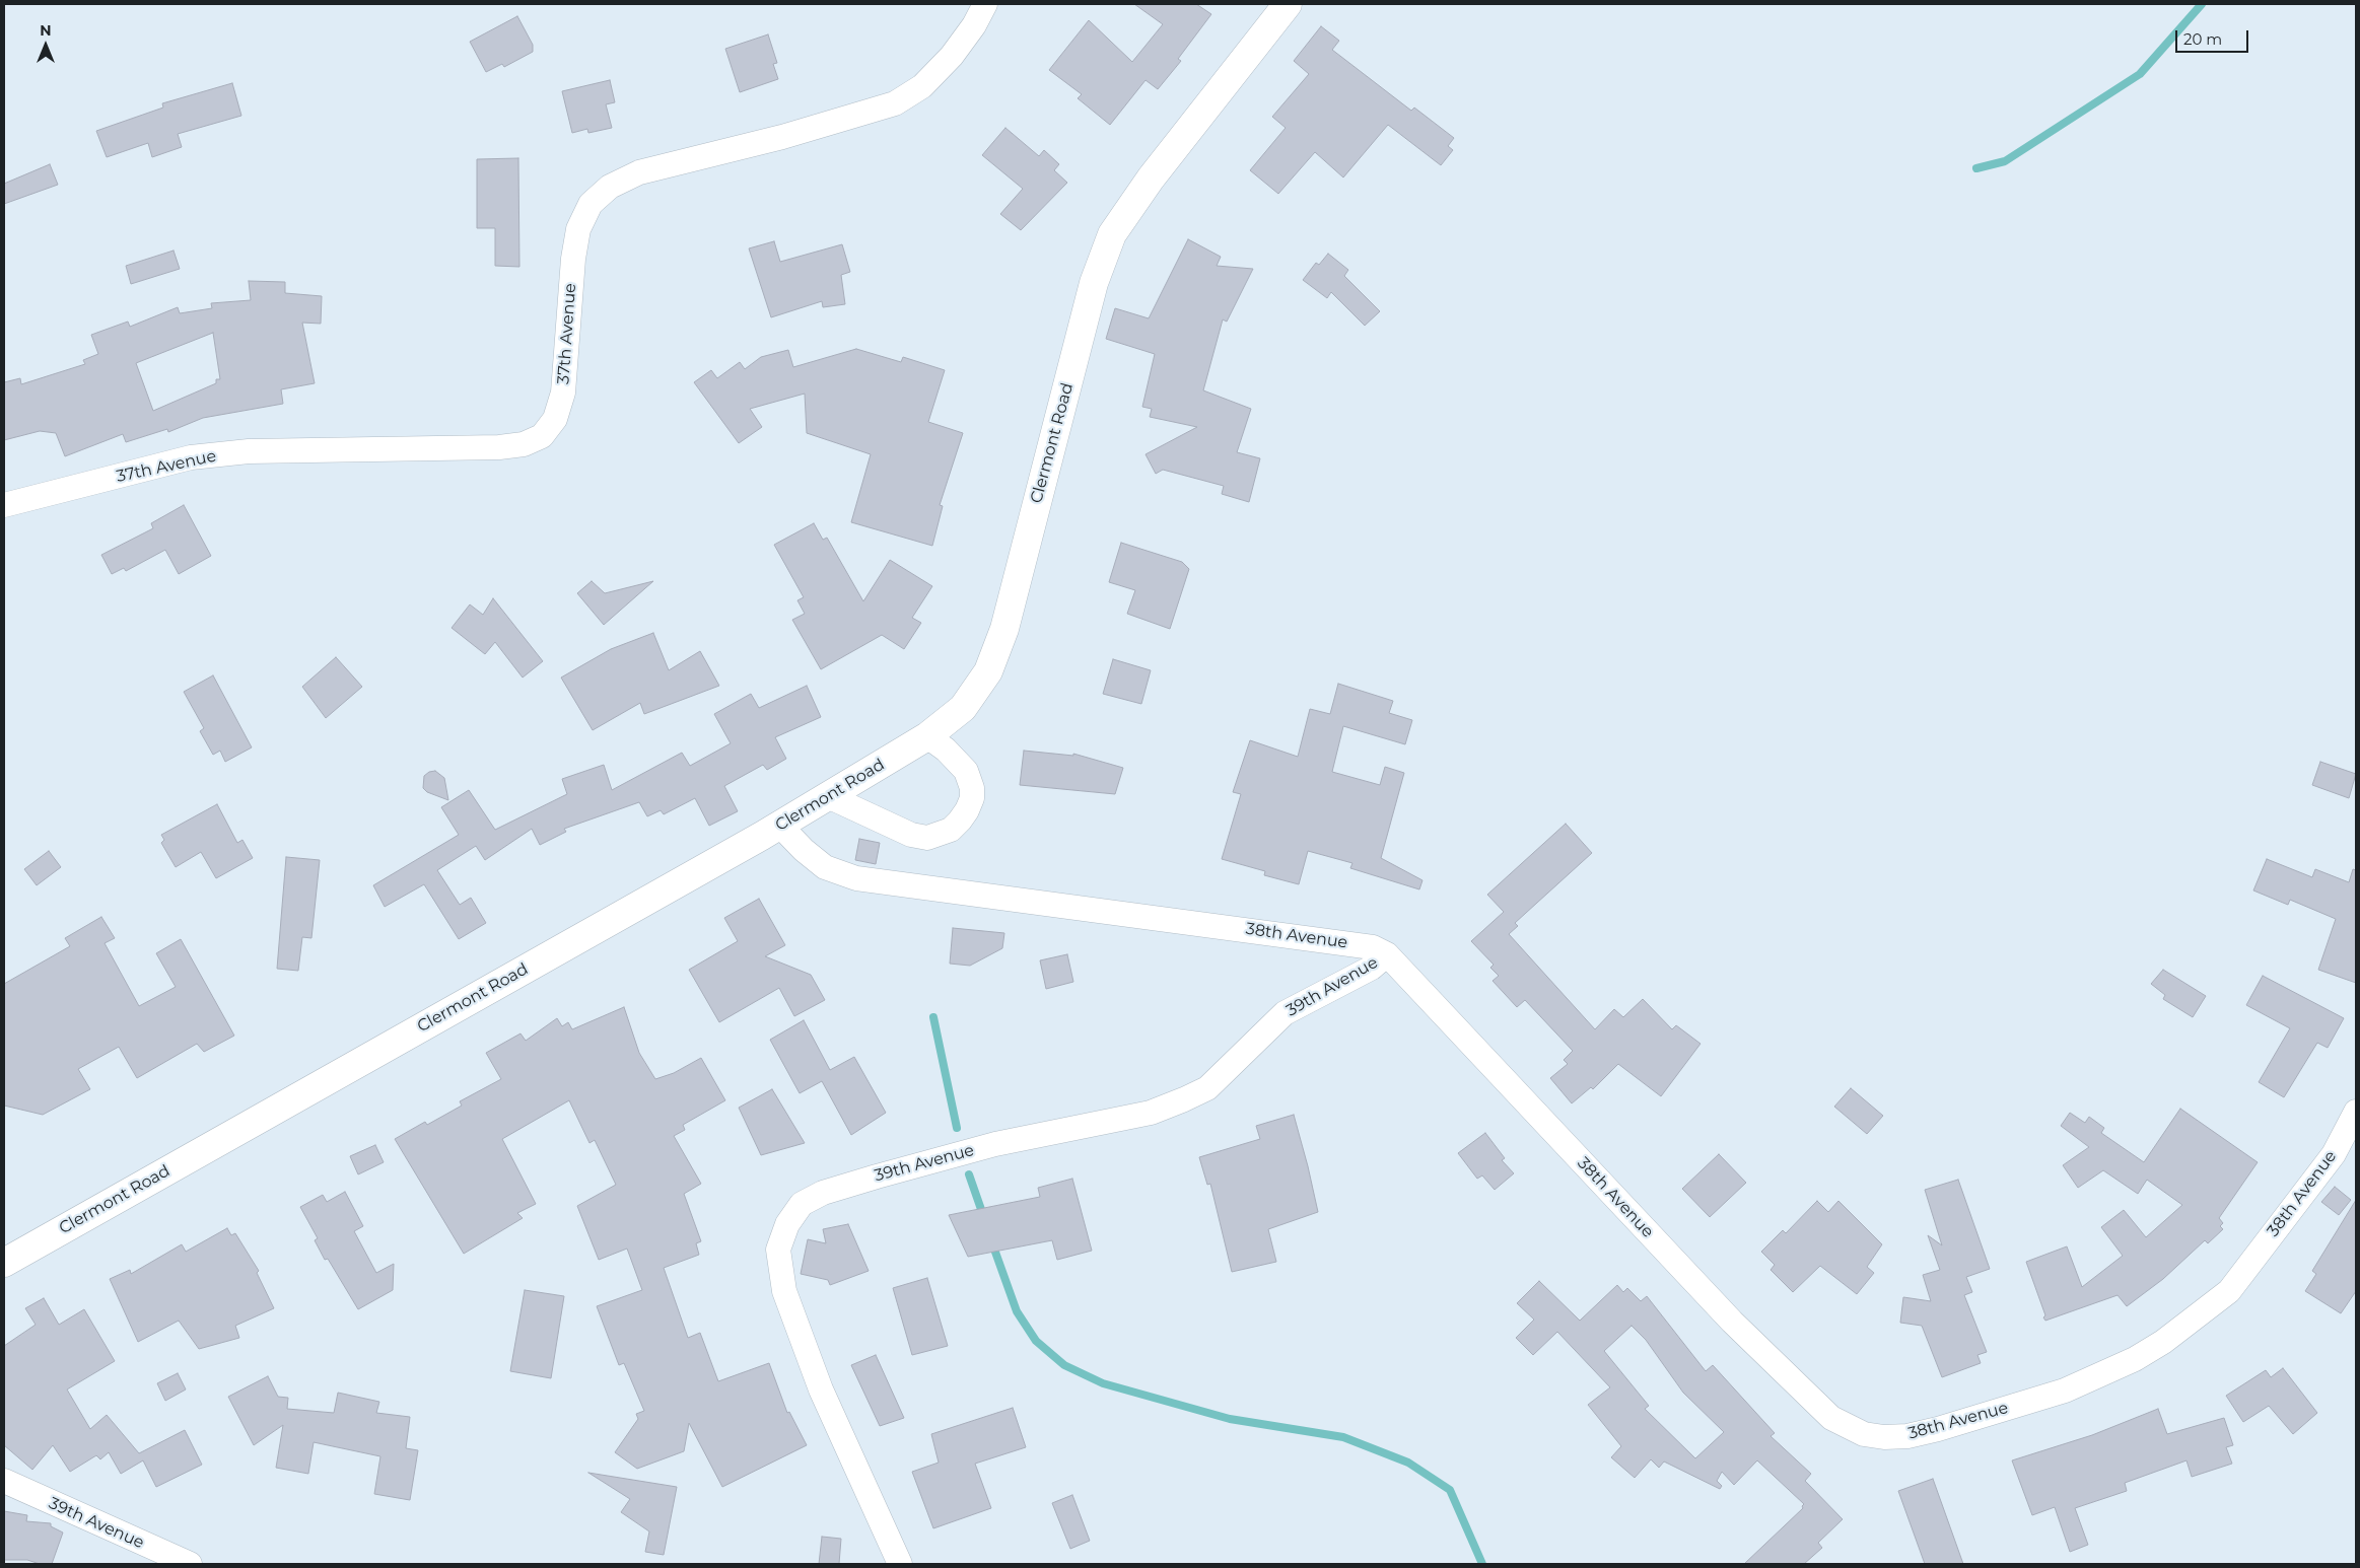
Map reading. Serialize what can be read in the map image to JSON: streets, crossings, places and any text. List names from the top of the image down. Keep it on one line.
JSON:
{"streets":{"street":["37th Avenue","Clermont Road","38th Avenue","39th Avenue"]},"crossings":[["Clermont Road","38th Avenue"],["38th Avenue","39th Avenue"]],"scale_bar":"20 m","north":"top"}
